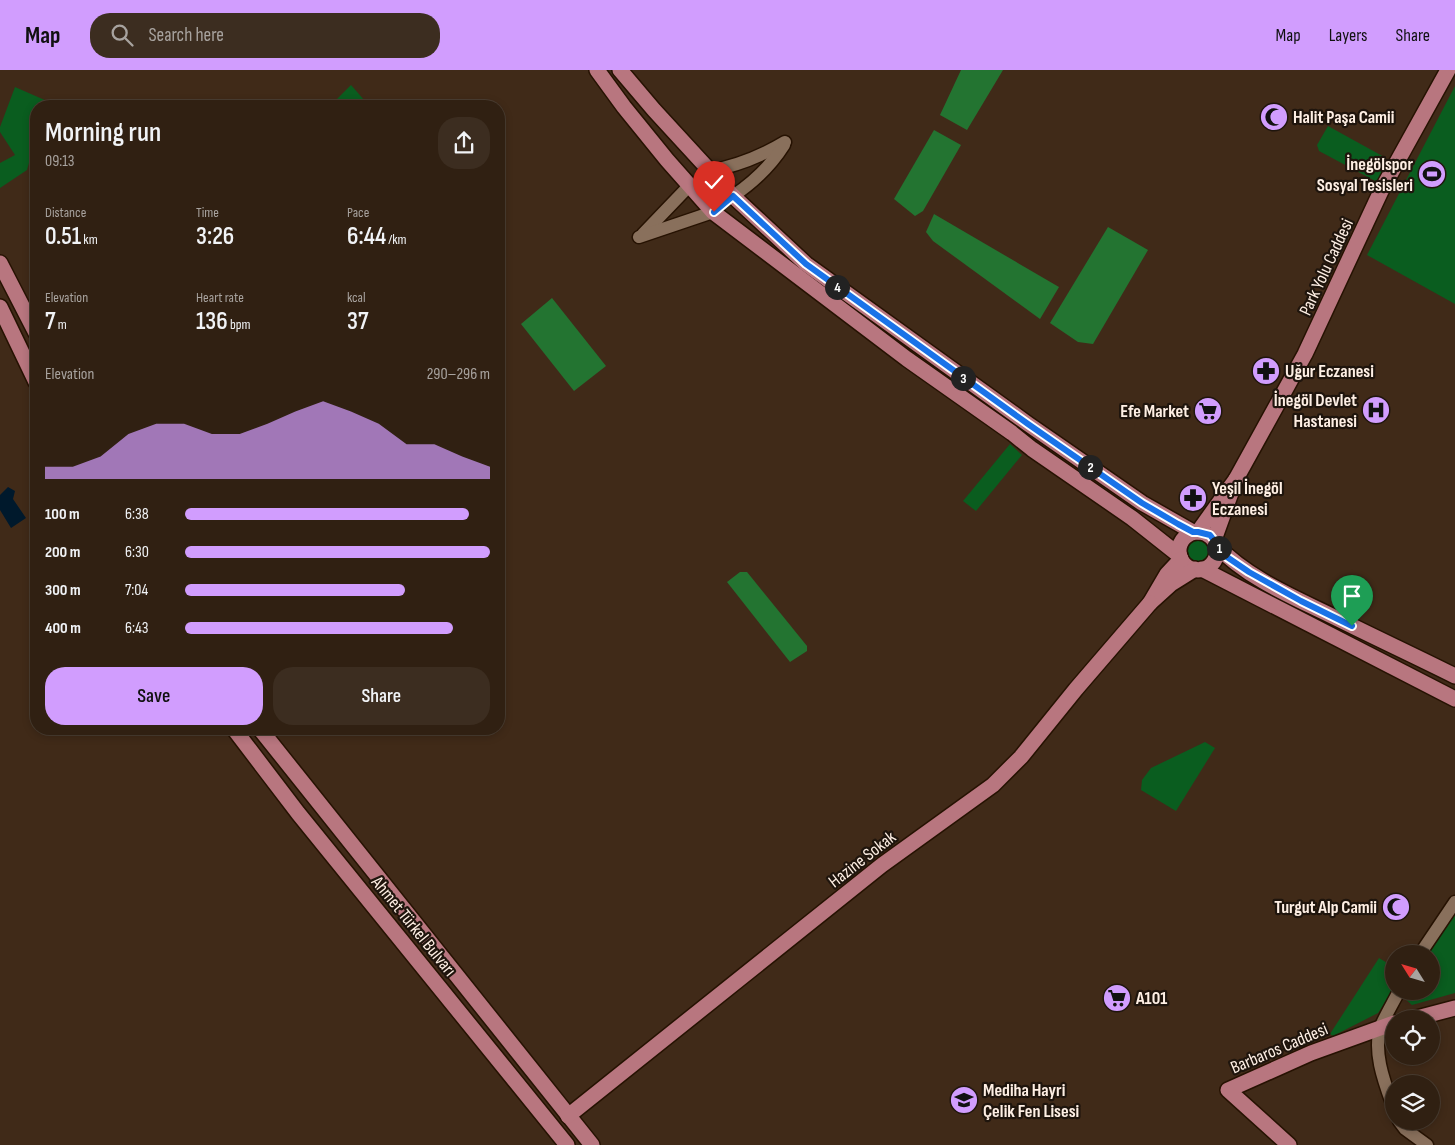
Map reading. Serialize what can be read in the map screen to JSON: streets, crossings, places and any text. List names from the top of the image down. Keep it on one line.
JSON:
{"streets":{"main road":["Park Yolu Caddesi","Hazine Sokak","Ahmet Türkel Bulvarı","Barbaros Caddesi"]},"crossings":[["Hazine Sokak","Ahmet Türkel Bulvarı"]],"places":{"mosque":["Halit Paşa Camii","Turgut Alp Camii"],"sports":["İnegölspor Sosyal Tesisleri"],"pharmacy":["Uğur Eczanesi","Yeşil İnegöl Eczanesi"],"hospital":["İnegöl Devlet Hastanesi"],"supermarket":["Efe Market","A101"],"school or university":["Mediha Hayri Çelik Fen Lisesi"]},"north":"top left","page":{"header":"Map","search":"Search here","nav":["Map","Layers","Share"],"heading":["Morning run","09:13"],"stats":[["Distance","0.51 km"],["Time","3:26"],["Pace","6:44 /km"],["Elevation","7 m"],["Heart rate","136 bpm"],["kcal","37"]],"pins":["4","3","2","1"],"chart":["Elevation","290–296 m"],"list":[{"name":"100 m","note":"6:38"},{"name":"200 m","note":"6:30"},{"name":"300 m","note":"7:04"},{"name":"400 m","note":"6:43"}],"buttons":["Save","Share"]}}
